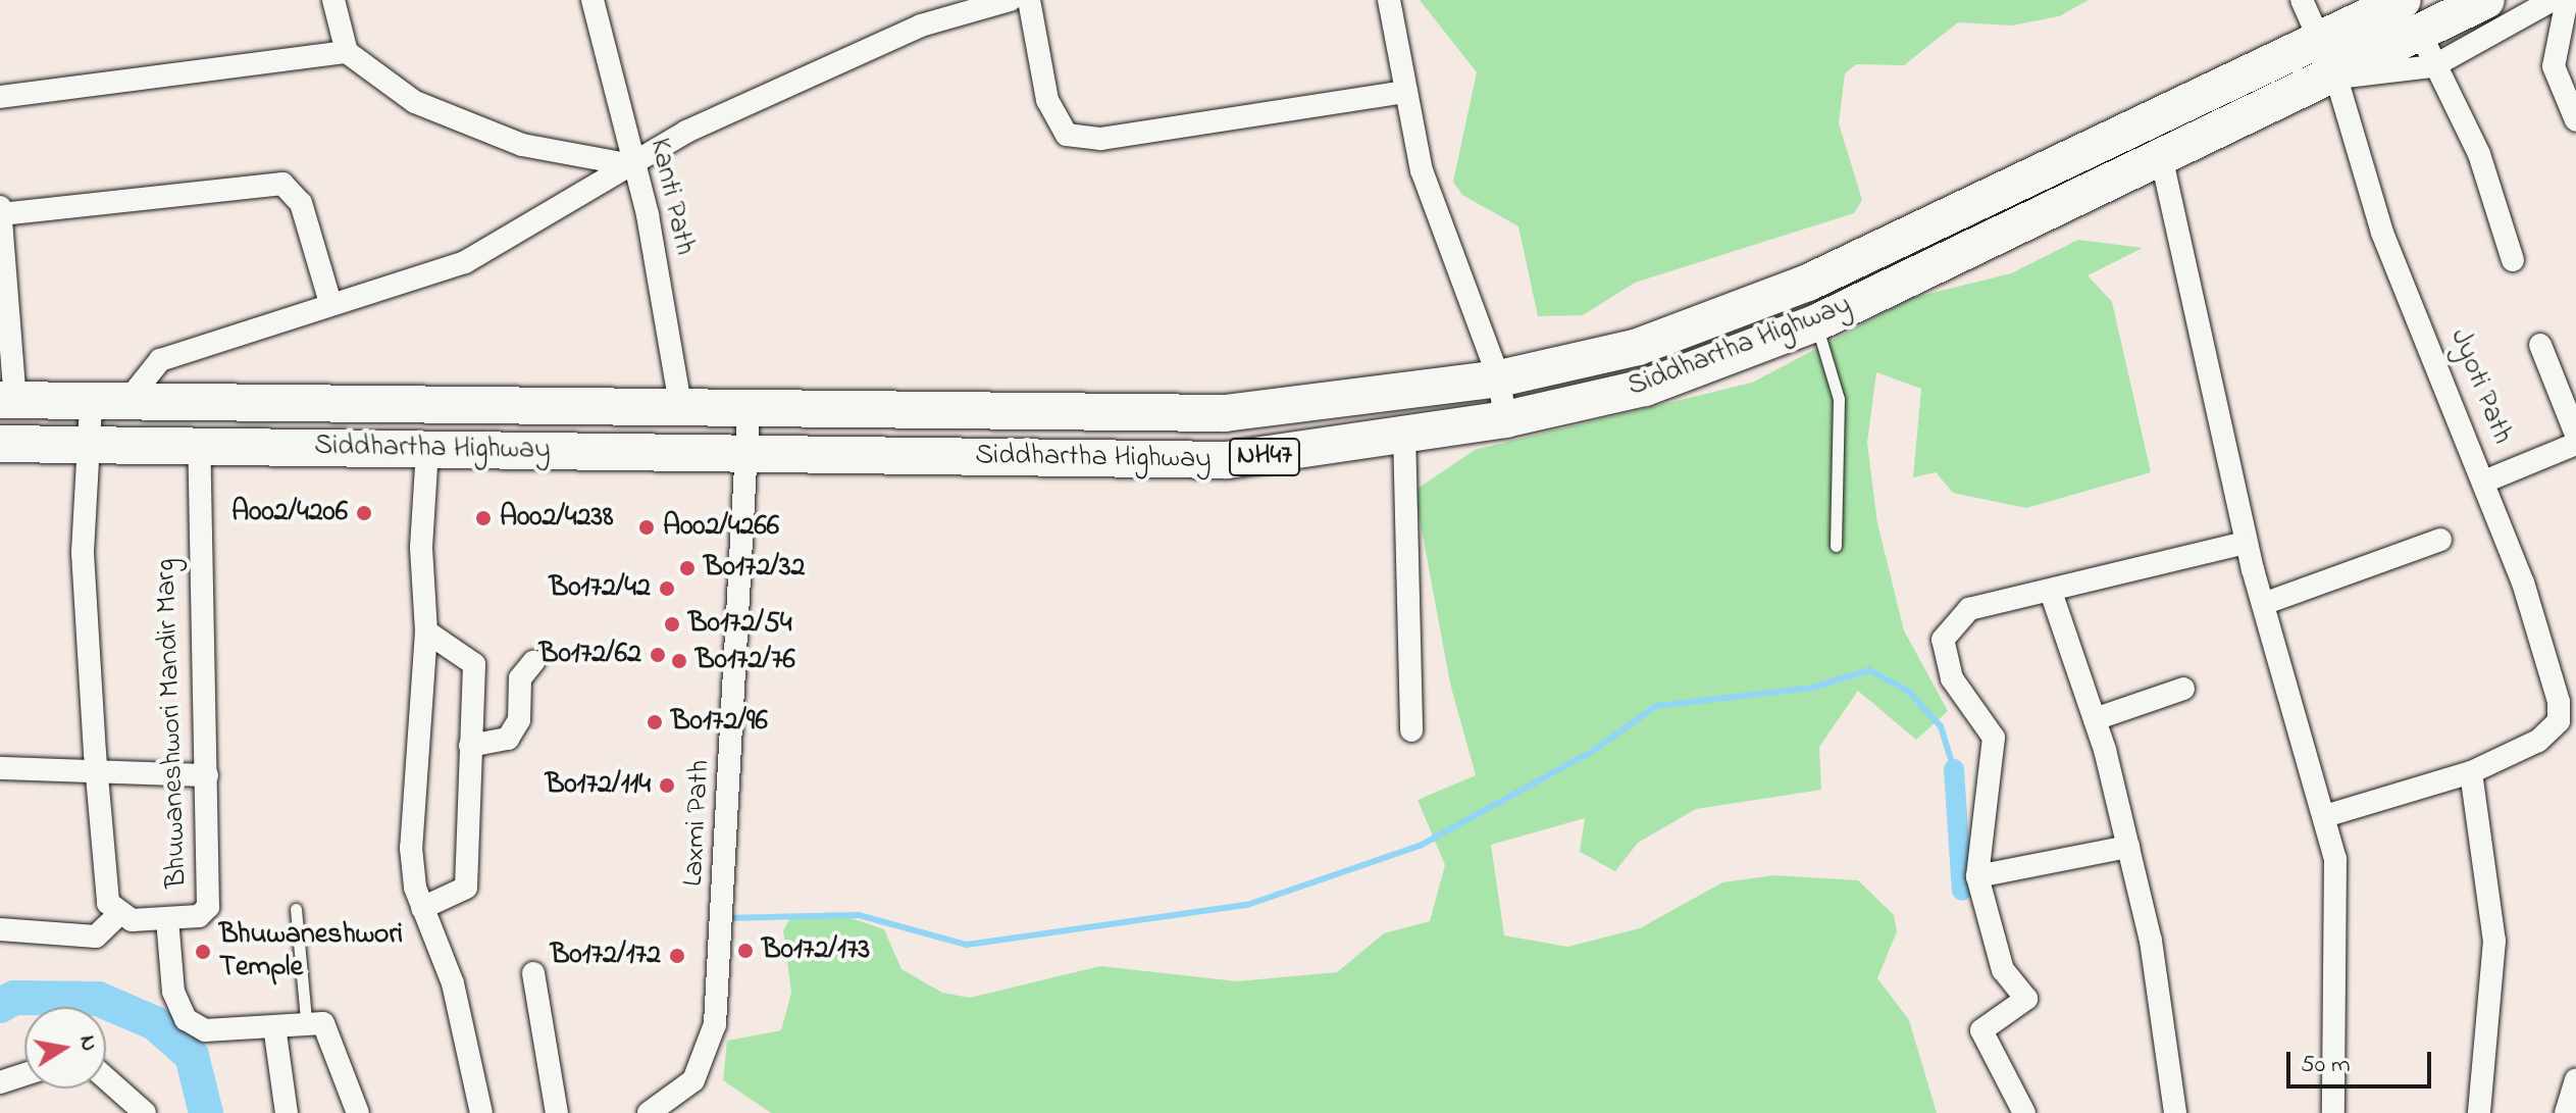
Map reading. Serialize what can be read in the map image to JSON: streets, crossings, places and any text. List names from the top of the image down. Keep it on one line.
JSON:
{"streets":{"highway":["Siddhartha Highway","NH47"],"street":["Kanti Path","Jyoti Path","Bhuwaneshwori Mandir Marg","Laxmi Path"]},"crossings":[["Kanti Path","Siddhartha Highway"],["Siddhartha Highway","Jyoti Path"],["Siddhartha Highway","NH47"],["Siddhartha Highway","Bhuwaneshwori Mandir Marg"],["Siddhartha Highway","Laxmi Path"]],"places":["A002/4206","A002/4238","A002/4266","B0172/32","B0172/42","B0172/54","B0172/62","B0172/76","B0172/96","B0172/114","B0172/173","Bhuwaneshwori Temple","B0172/172"],"scale_bar":"50 m","north":"right"}
